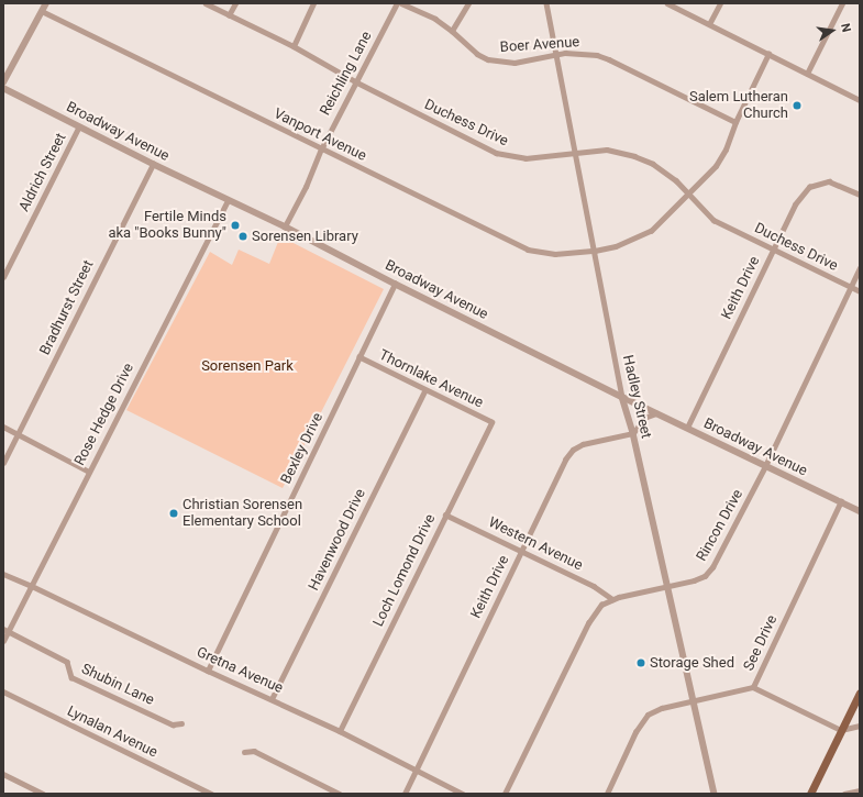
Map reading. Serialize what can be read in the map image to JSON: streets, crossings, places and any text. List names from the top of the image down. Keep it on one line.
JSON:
{"streets":{"street":["Boer Avenue","Reichling Lane","Duchess Drive","Broadway Avenue","Vanport Avenue","Aldrich Street","Keith Drive","Bradhurst Street","Thornlake Avenue","Hadley Street","Rose Hedge Drive","Bexley Drive","Rincon Drive","Havenwood Drive","Western Avenue","Loch Lomond Drive","See Drive","Gretna Avenue","Shubin Lane","Lynalan Avenue"]},"crossings":[["Boer Avenue","Vanport Avenue"],["Boer Avenue","Hadley Street"],["Reichling Lane","Duchess Drive"],["Reichling Lane","Broadway Avenue"],["Reichling Lane","Vanport Avenue"],["Duchess Drive","Vanport Avenue"],["Duchess Drive","Keith Drive"],["Duchess Drive","Hadley Street"],["Duchess Drive","Rincon Drive"],["Broadway Avenue","Aldrich Street"],["Broadway Avenue","Keith Drive"],["Broadway Avenue","Bradhurst Street"],["Broadway Avenue","Hadley Street"],["Broadway Avenue","Rose Hedge Drive"],["Broadway Avenue","Bexley Drive"],["Broadway Avenue","Rincon Drive"],["Broadway Avenue","See Drive"],["Vanport Avenue","Hadley Street"],["Keith Drive","Hadley Street"],["Keith Drive","Western Avenue"],["Keith Drive","Gretna Avenue"],["Thornlake Avenue","Bexley Drive"],["Thornlake Avenue","Havenwood Drive"],["Thornlake Avenue","Loch Lomond Drive"],["Hadley Street","Rincon Drive"],["Hadley Street","See Drive"],["Rose Hedge Drive","Gretna Avenue"],["Rose Hedge Drive","Shubin Lane"],["Bexley Drive","Gretna Avenue"],["Rincon Drive","Western Avenue"],["Havenwood Drive","Gretna Avenue"],["Western Avenue","Loch Lomond Drive"],["Loch Lomond Drive","Gretna Avenue"]],"parks":["Sorensen Park"],"places":["Salem Lutheran Church","Fertile Minds aka \"Books Bunny\"","Sorensen Library","Christian Sorensen Elementary School","Storage Shed"],"north":"right"}
